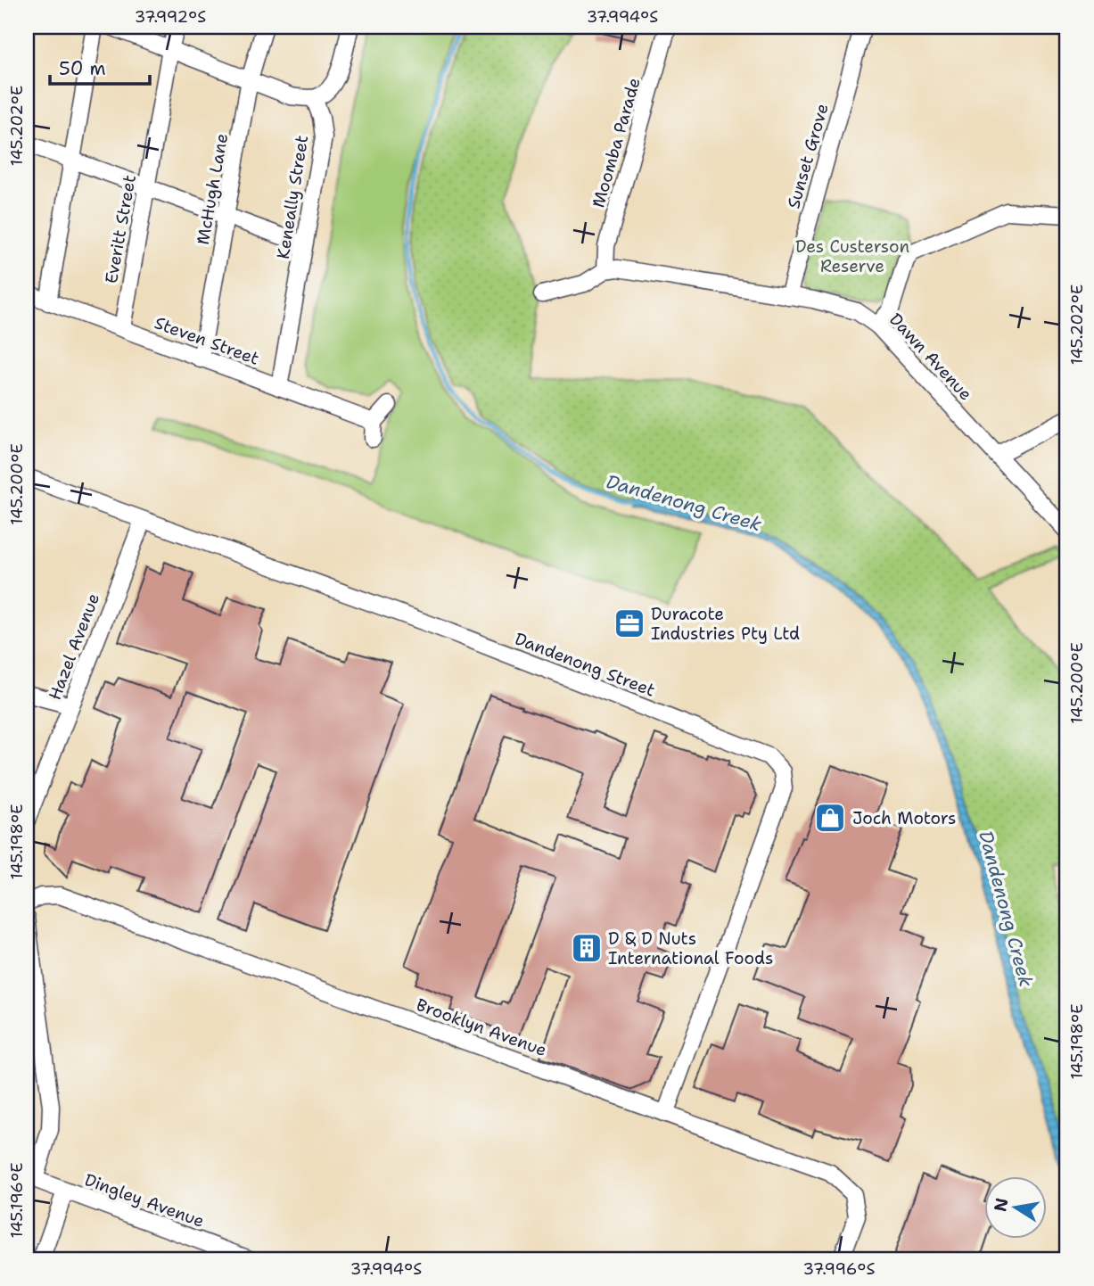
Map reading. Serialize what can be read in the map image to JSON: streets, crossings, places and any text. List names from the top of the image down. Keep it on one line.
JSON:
{"streets":{"street":["Moomba Parade","Sunset Grove","McHugh Lane","Keneally Street","Everitt Street","Steven Street","Dawn Avenue","Hazel Avenue","Dandenong Street","Brooklyn Avenue","Dingley Avenue"]},"crossings":[["Moomba Parade","Dawn Avenue"],["Sunset Grove","Dawn Avenue"],["McHugh Lane","Steven Street"],["Keneally Street","Steven Street"],["Everitt Street","Steven Street"],["Hazel Avenue","Dandenong Street"],["Dandenong Street","Brooklyn Avenue"]],"water":["Dandenong Creek"],"parks":["Des Custerson Reserve"],"places":{"office":["Duracote Industries Pty Ltd"],"shop":["Joch Motors"],"building":["D & D Nuts International Foods"]},"scale_bar":"50 m","north":"left","coordinates":["37.992°S","37.994°S","145.202°E","145.200°E","145.198°E","145.196°E","37.996°S"]}
